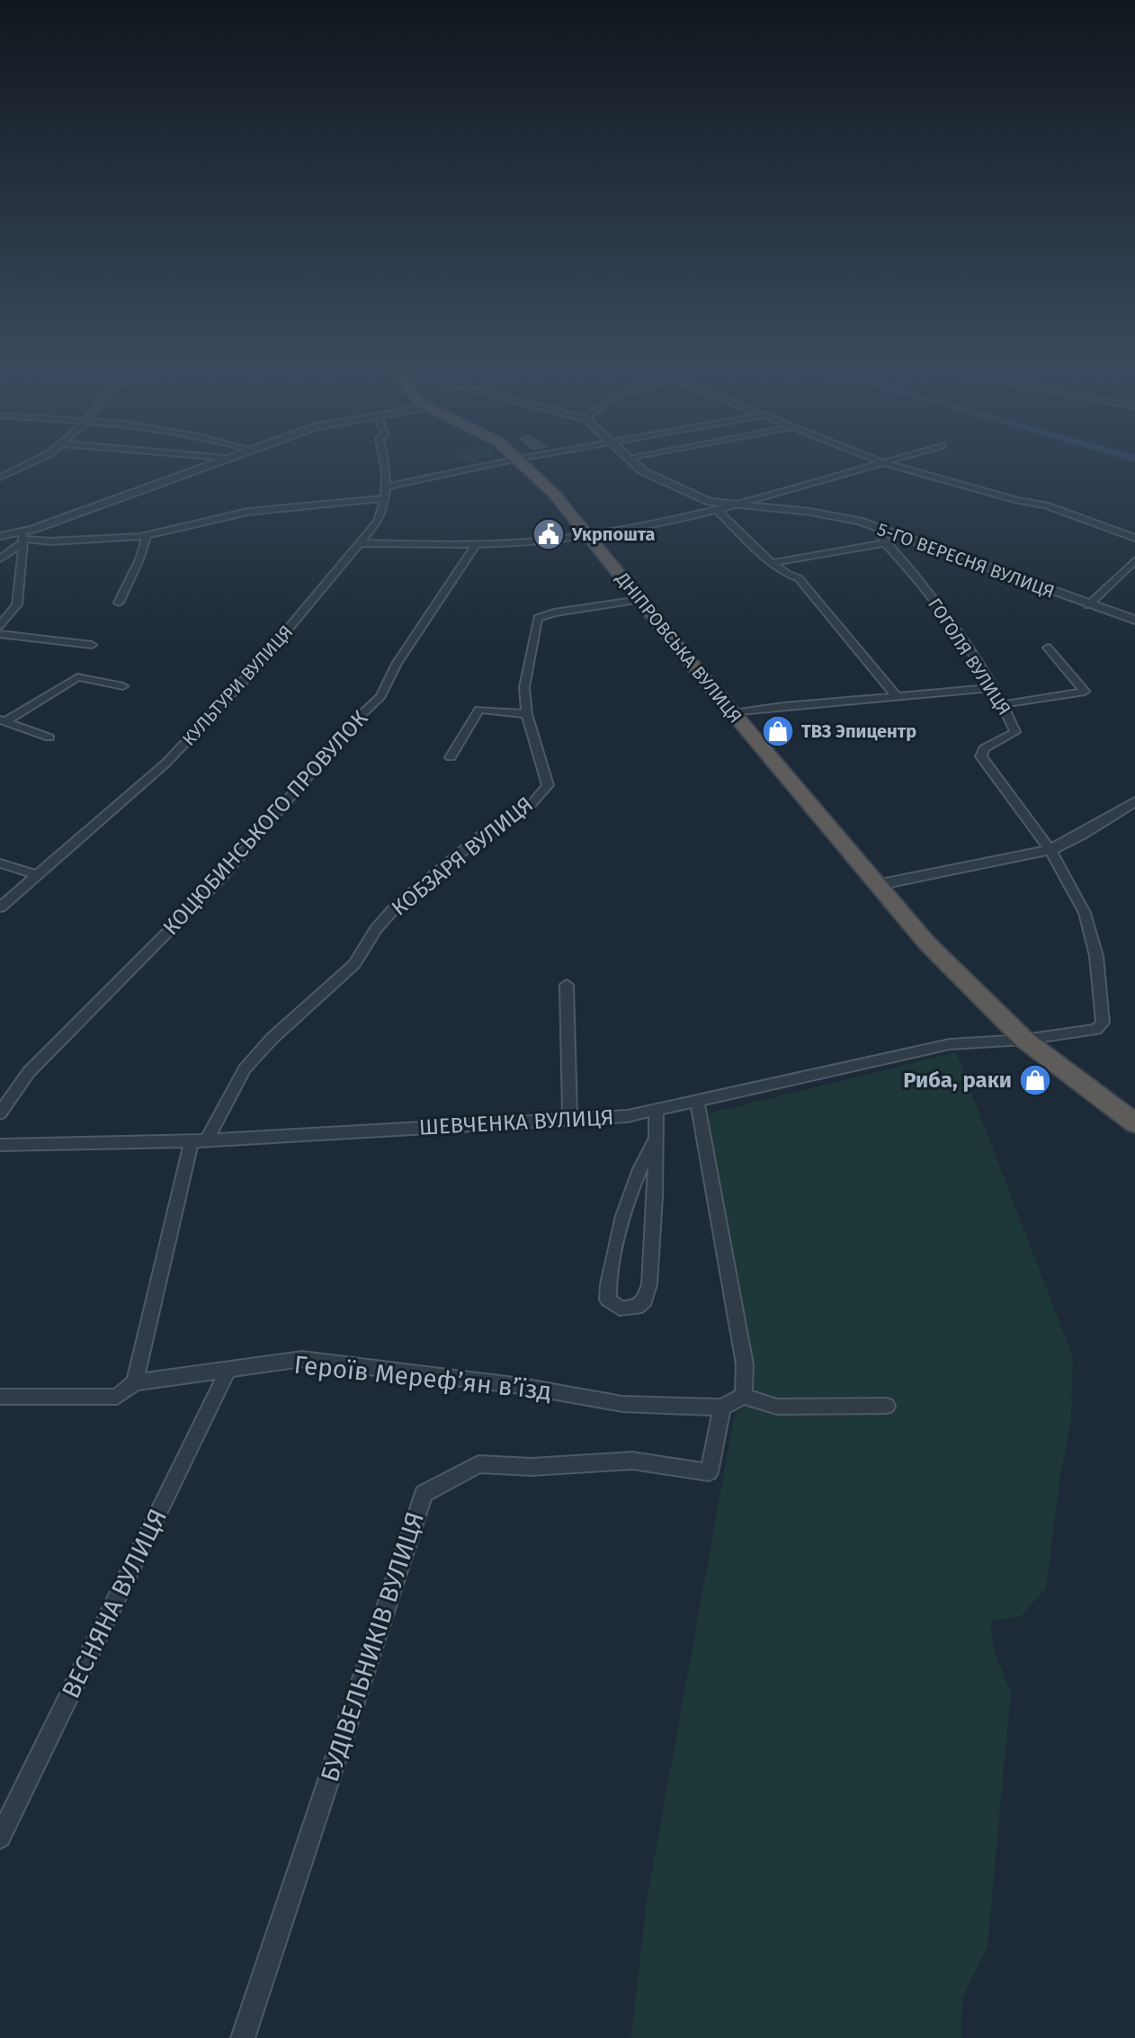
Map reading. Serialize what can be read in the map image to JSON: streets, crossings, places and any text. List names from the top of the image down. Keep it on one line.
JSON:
{"streets":{"highway":["ДНІПРОВСЬКА ВУЛИЦЯ"],"street":["5-ГО ВЕРЕСНЯ ВУЛИЦЯ","ГОГОЛЯ ВУЛИЦЯ","КУЛЬТУРИ ВУЛИЦЯ","КОЦЮБИНСЬКОГО ПРОВУЛОК","КОБЗАРЯ ВУЛИЦЯ","ШЕВЧЕНКА ВУЛИЦЯ","Героїв Мерефʼян вʼїзд","ВЕСНЯНА ВУЛИЦЯ","БУДІВЕЛЬНИКІВ ВУЛИЦЯ"]},"crossings":[["5-ГО ВЕРЕСНЯ ВУЛИЦЯ","ГОГОЛЯ ВУЛИЦЯ"],["ДНІПРОВСЬКА ВУЛИЦЯ","КОБЗАРЯ ВУЛИЦЯ"],["ДНІПРОВСЬКА ВУЛИЦЯ","ШЕВЧЕНКА ВУЛИЦЯ"],["ГОГОЛЯ ВУЛИЦЯ","ШЕВЧЕНКА ВУЛИЦЯ"],["КОБЗАРЯ ВУЛИЦЯ","ШЕВЧЕНКА ВУЛИЦЯ"],["КОБЗАРЯ ВУЛИЦЯ","Героїв Мерефʼян вʼїзд"],["Героїв Мерефʼян вʼїзд","ВЕСНЯНА ВУЛИЦЯ"],["Героїв Мерефʼян вʼїзд","БУДІВЕЛЬНИКІВ ВУЛИЦЯ"]],"places":{"public building":["Укрпошта"],"shop":["ТВЗ Эпицентр","Риба, раки"]}}
